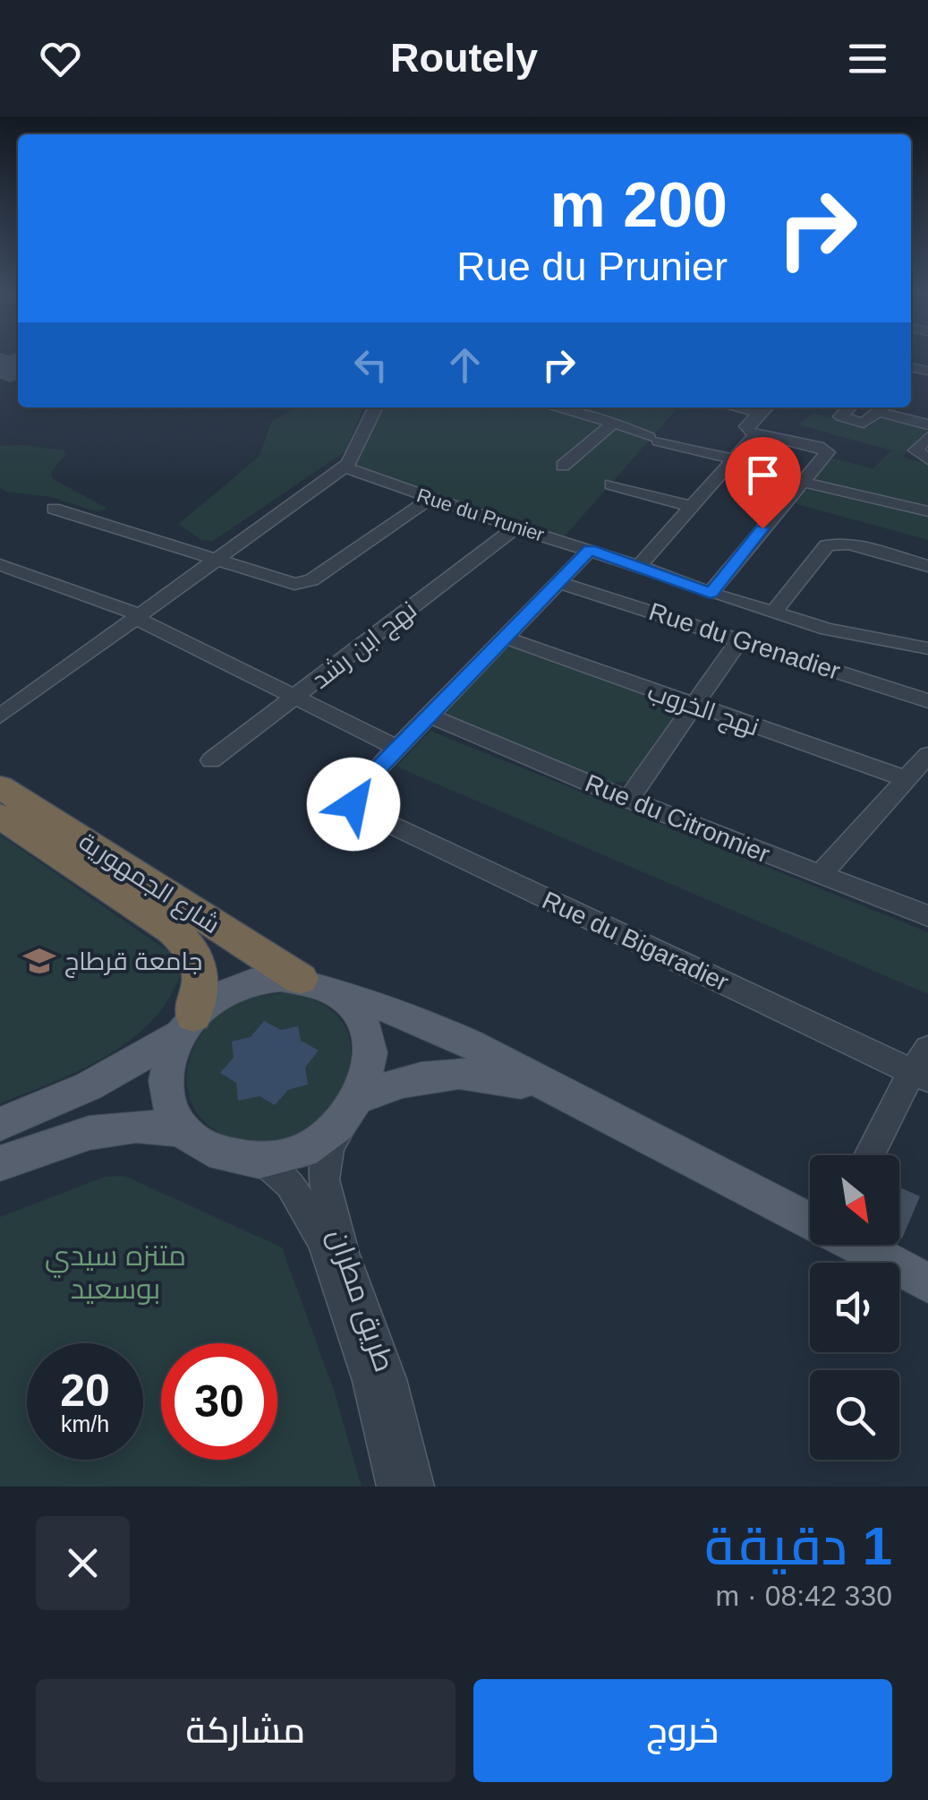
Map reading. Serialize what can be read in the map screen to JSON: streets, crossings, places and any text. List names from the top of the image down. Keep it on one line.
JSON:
{"streets":{"highway":["شارع الجمهورية"],"street":["Rue du Prunier","Rue du Grenadier","نهج ابن رشد","نهج الخروب","Rue du Citronnier","Rue du Bigaradier","طريق مطران"]},"crossings":[["Rue du Prunier","نهج ابن رشد"],["شارع الجمهورية","طريق مطران"]],"parks":["متنزه سيدي بوسعيد"],"places":{"school or university":["جامعة قرطاج"]},"north":"bottom right","page":{"header":"Routely","turn":["200 m","Rue du Prunier"],"speed":"20 km/h","limit":"30","heading":["1 دقيقة","330 m · 08:42"],"buttons":["خروج","مشاركة"]}}
